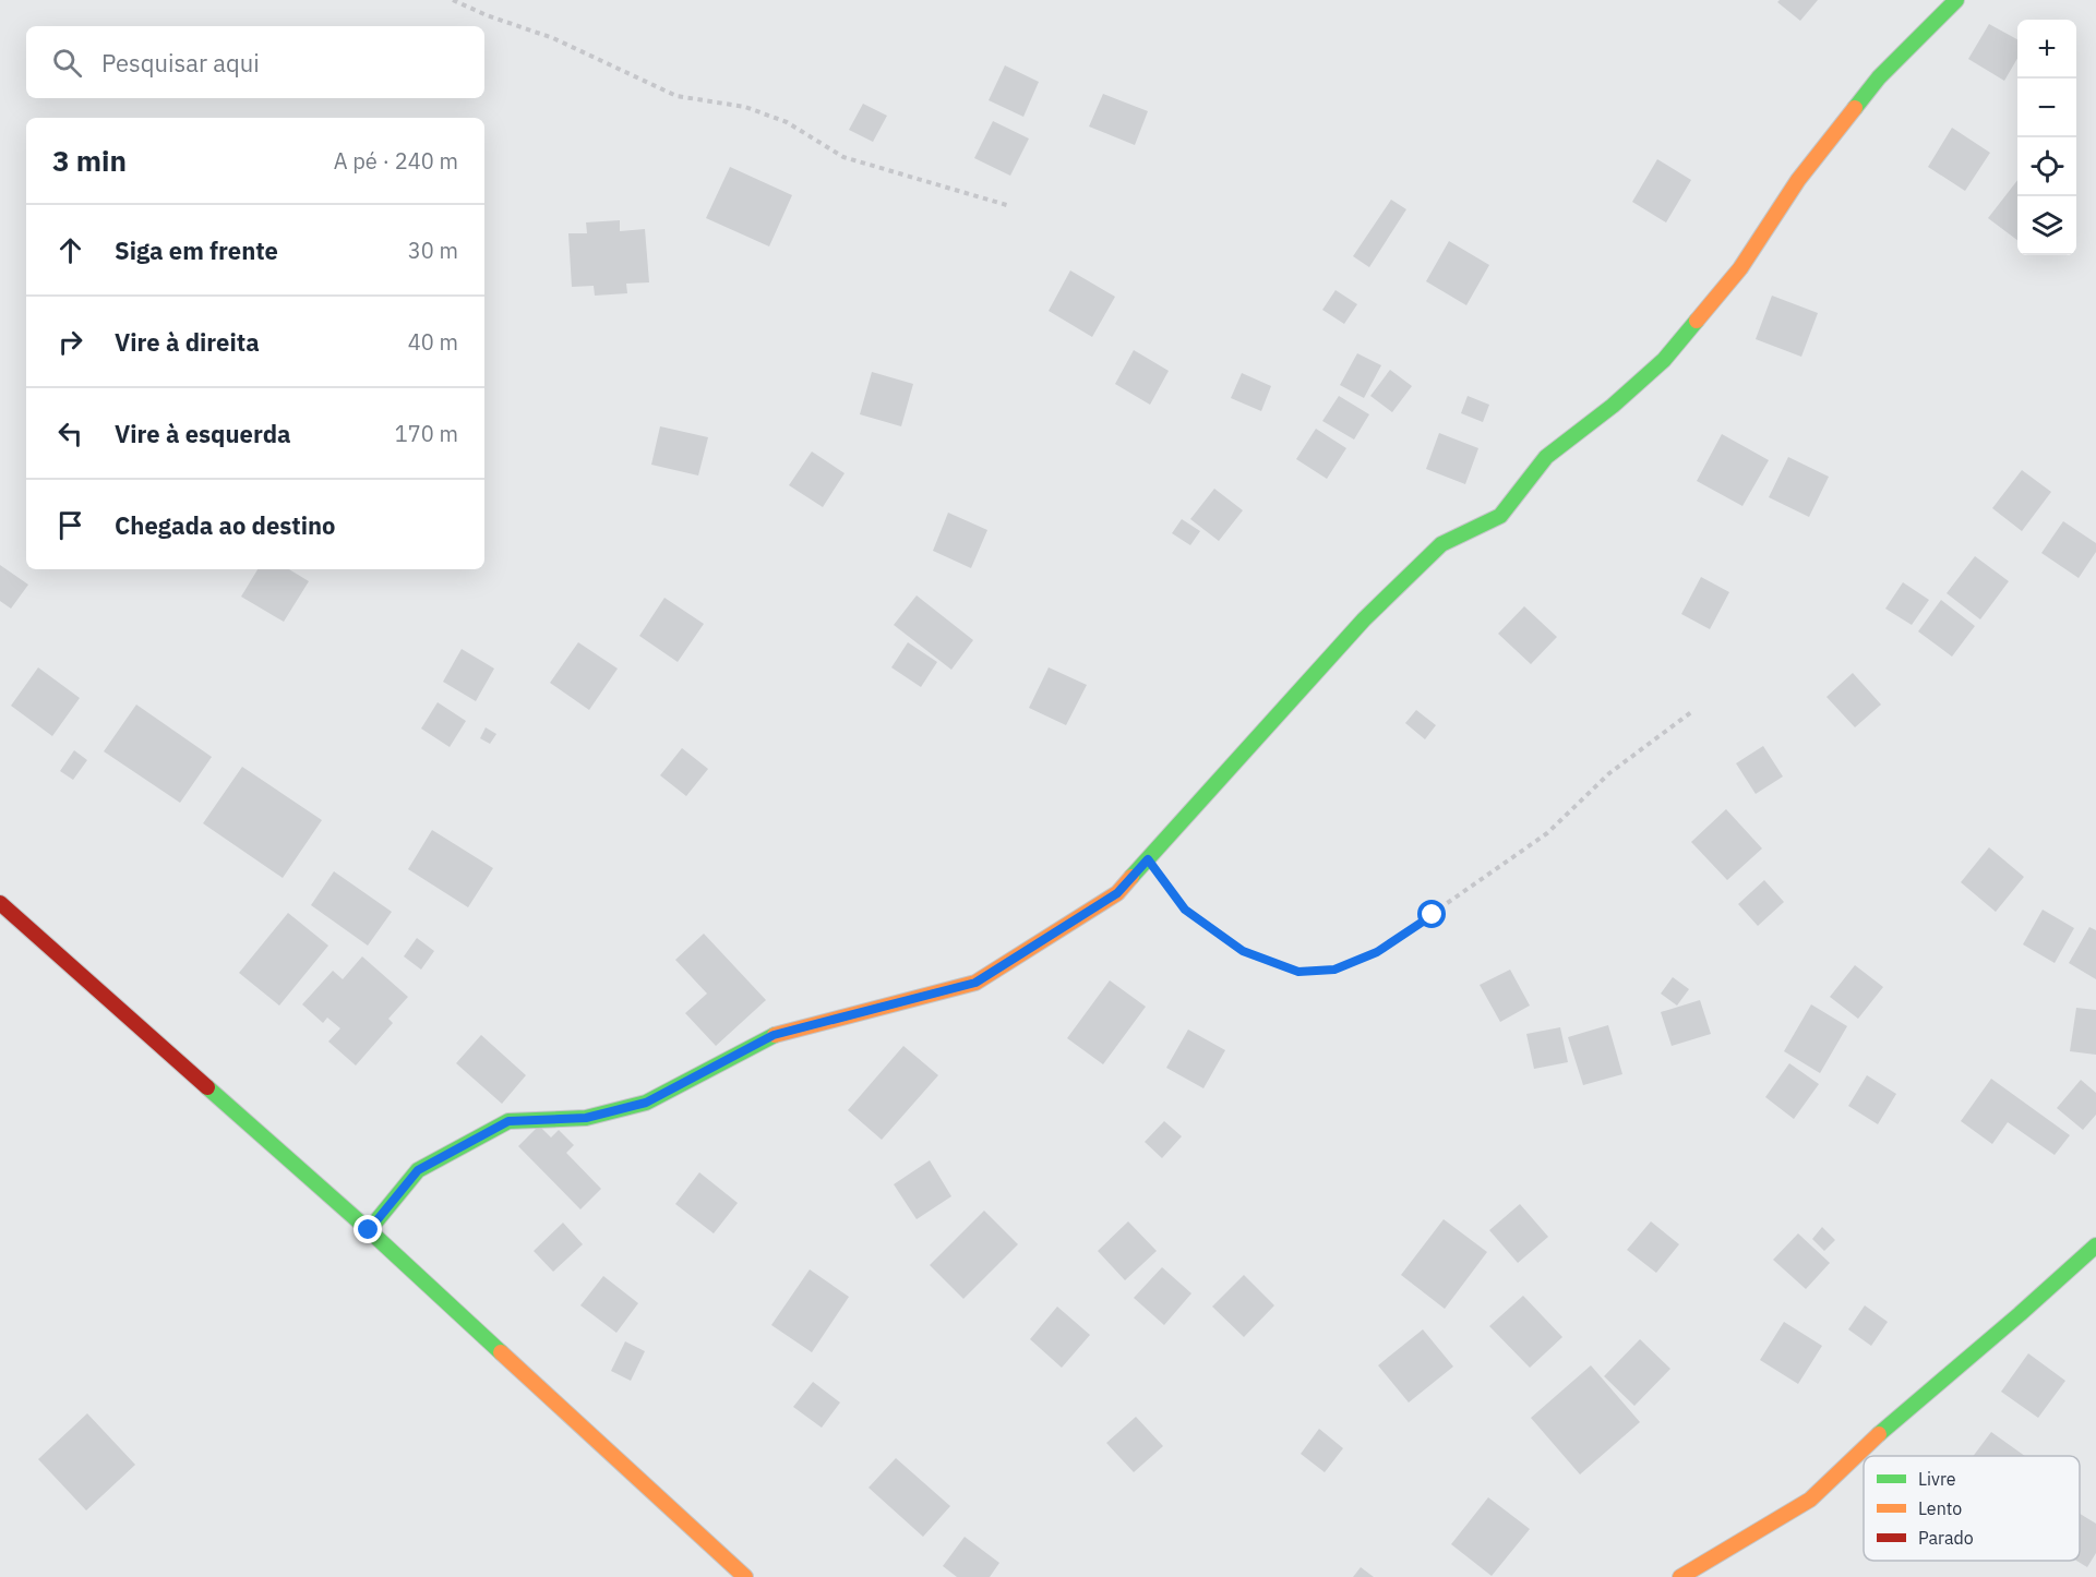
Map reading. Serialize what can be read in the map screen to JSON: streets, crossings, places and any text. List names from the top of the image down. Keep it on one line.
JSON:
{"legend":["Livre","Lento","Parado"],"page":{"map_buttons":["+","−"],"search":"Pesquisar aqui","heading":["3 min","A pé · 240 m"],"list":[["Siga em frente","30 m"],["Vire à direita","40 m"],["Vire à esquerda","170 m"],"Chegada ao destino"]}}
